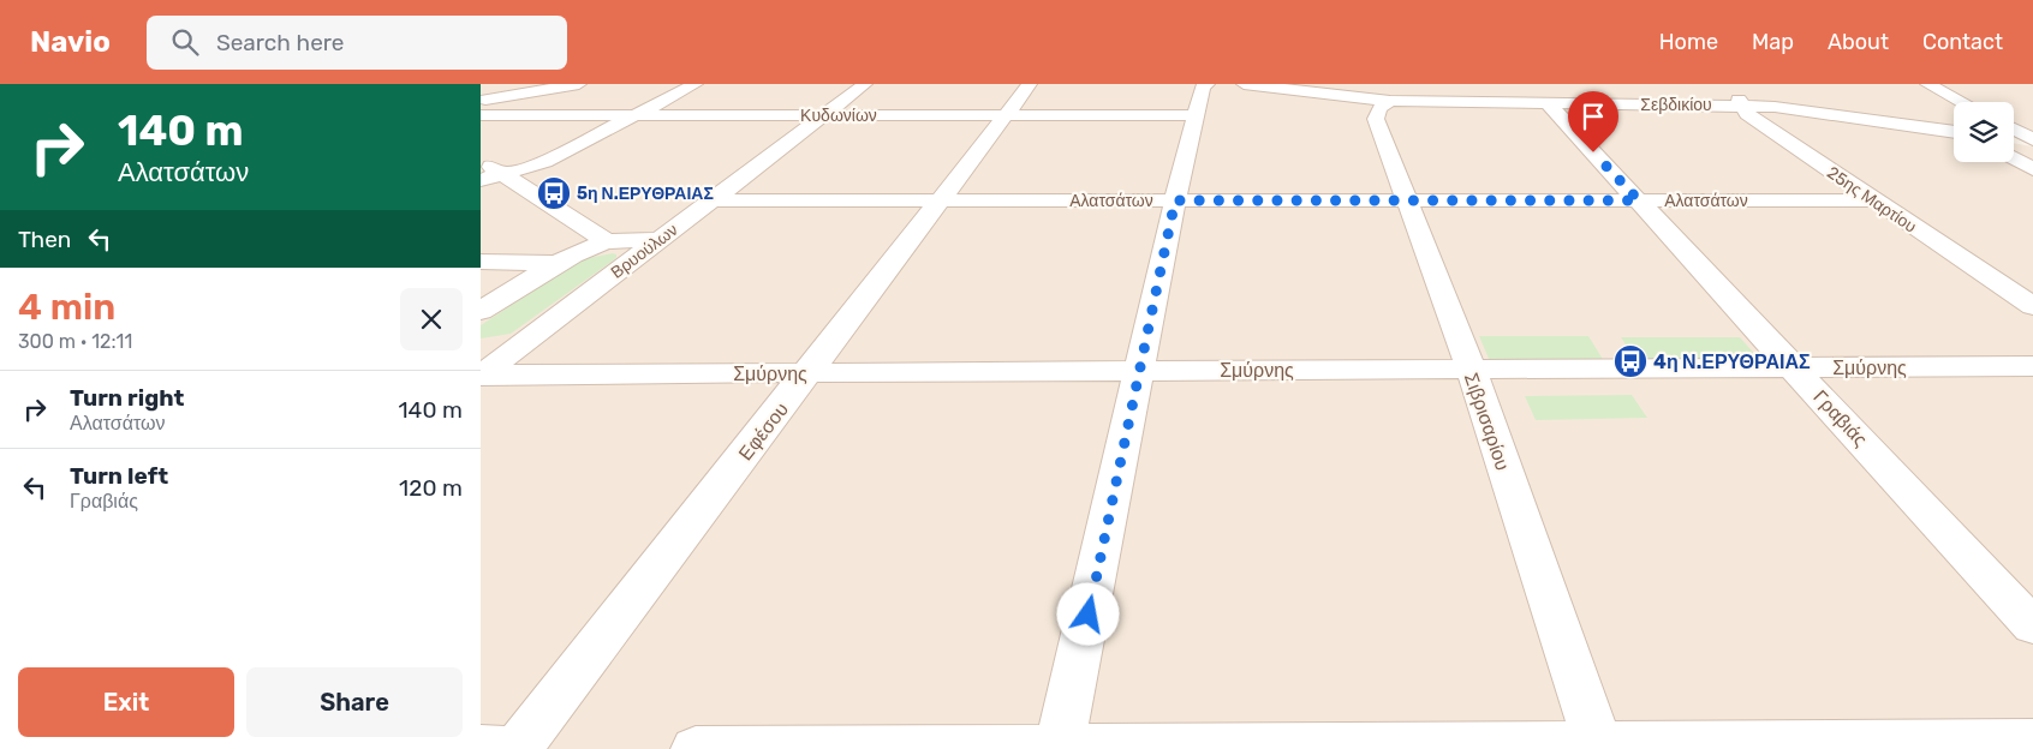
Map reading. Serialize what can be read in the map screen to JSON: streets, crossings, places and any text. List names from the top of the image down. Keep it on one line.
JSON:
{"streets":{"street":["Σεβδικίου","Κυδωνίων","25ης Μαρτίου","Αλατσάτων","Βρυούλων","Σμύρνης","Γραβιάς","Σιβρισαρίου","Εφέσου"]},"crossings":[["Σεβδικίου","25ης Μαρτίου"],["Σεβδικίου","Γραβιάς"],["Σεβδικίου","Σιβρισαρίου"],["Κυδωνίων","Βρυούλων"],["Κυδωνίων","Εφέσου"],["25ης Μαρτίου","Αλατσάτων"],["Αλατσάτων","Βρυούλων"],["Αλατσάτων","Γραβιάς"],["Αλατσάτων","Σιβρισαρίου"],["Αλατσάτων","Εφέσου"],["Βρυούλων","Σμύρνης"],["Σμύρνης","Γραβιάς"],["Σμύρνης","Σιβρισαρίου"],["Σμύρνης","Εφέσου"]],"places":{"bus stop":["5η Ν.ΕΡΥΘΡΑΙΑΣ","4η Ν.ΕΡΥΘΡΑΙΑΣ"]},"page":{"header":"Navio","search":"Search here","nav":["Home","Map","About","Contact"],"turn":["140 m","Αλατσάτων"],"then":"Then","heading":["4 min","300 m · 12:11"],"list":[{"name":"Turn right","note":"Αλατσάτων","value":"140 m"},{"name":"Turn left","note":"Γραβιάς","value":"120 m"}],"buttons":["Exit","Share"]}}
